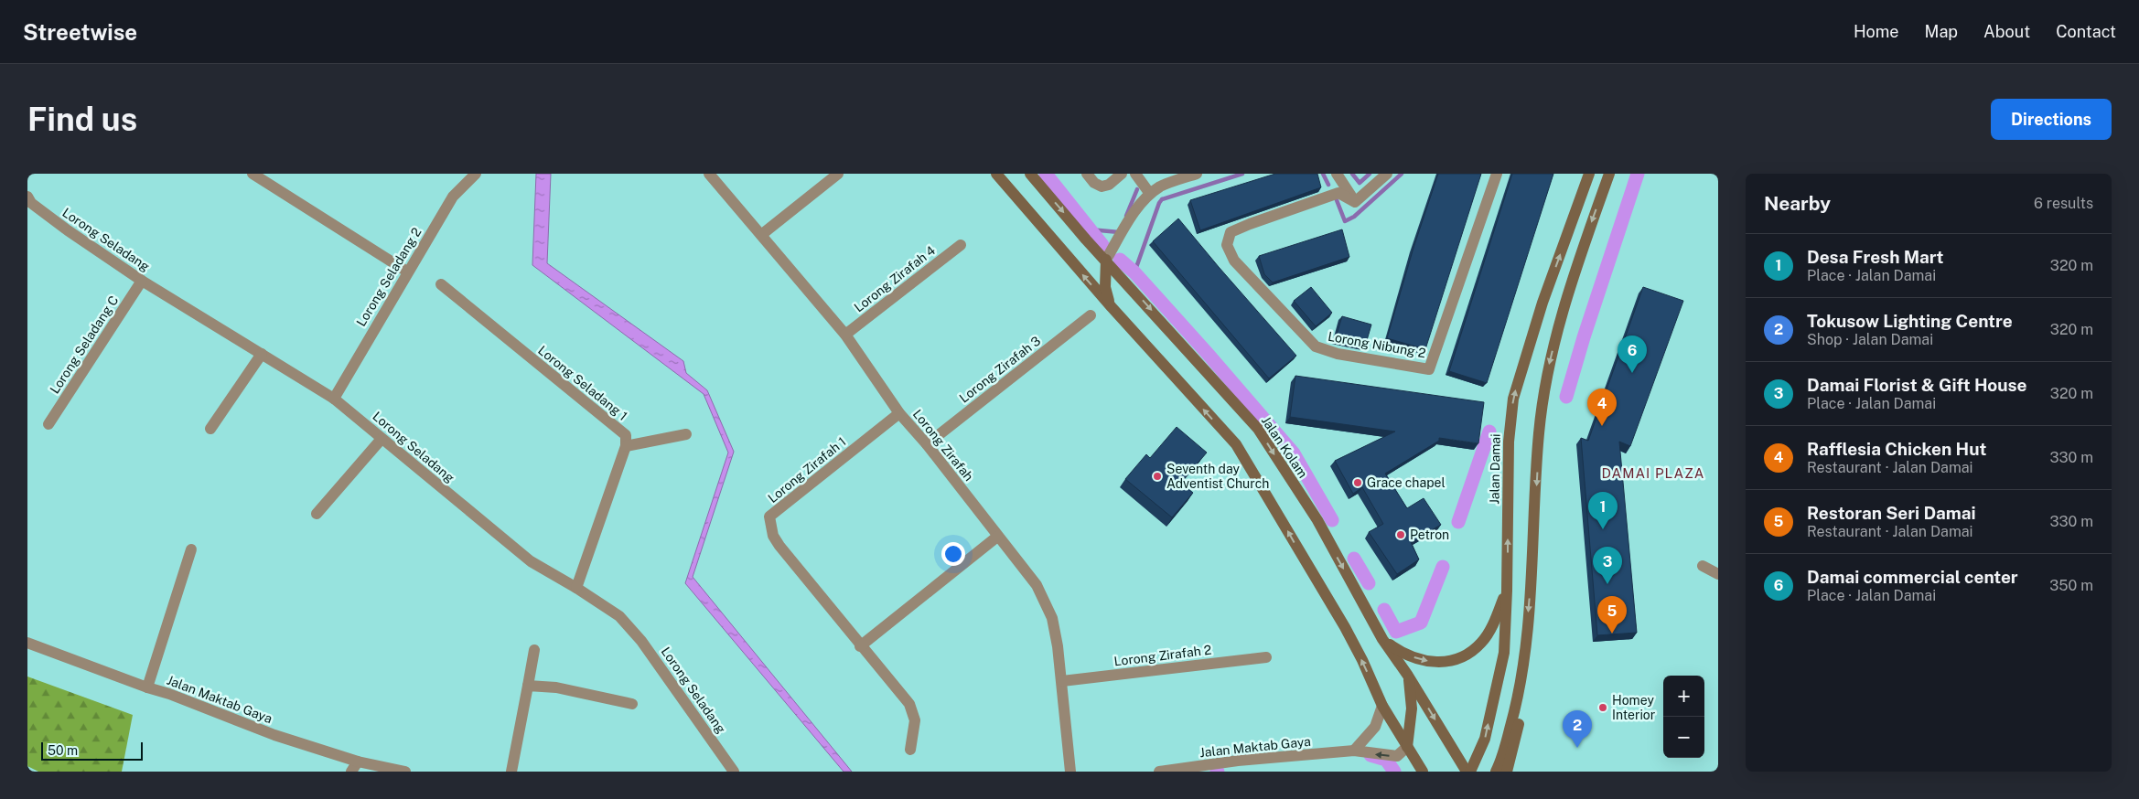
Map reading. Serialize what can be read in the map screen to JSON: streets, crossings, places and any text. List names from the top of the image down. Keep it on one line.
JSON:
{"streets":{"main road":["Jalan Kolam","Jalan Damai"],"street":["Lorong Seladang","Lorong Seladang 2","Lorong Zirafah 4","Lorong Seladang C","Lorong Nibung 2","Lorong Zirafah 3","Lorong Seladang 1","Lorong Zirafah","Lorong Zirafah 1","Lorong Zirafah 2","Jalan Maktab Gaya"]},"crossings":[["Lorong Seladang","Lorong Seladang 2"],["Lorong Seladang","Lorong Seladang C"],["Lorong Zirafah 4","Lorong Zirafah"],["Lorong Zirafah 3","Lorong Zirafah"],["Lorong Zirafah","Lorong Zirafah 1"],["Lorong Zirafah","Lorong Zirafah 2"]],"districts":["DAMAI PLAZA"],"places":["Seventh day Adventist Church","Grace chapel","Petron","Homey Interior"],"scale_bar":"50 m","page":{"header":"Streetwise","nav":["Home","Map","About","Contact"],"buttons":"Directions","title":"Find us","heading":["Nearby","6 results"],"list":[{"mark":"1","name":"Desa Fresh Mart","note":"Place · Jalan Damai","value":"320 m"},{"mark":"2","name":"Tokusow Lighting Centre","note":"Shop · Jalan Damai","value":"320 m"},{"mark":"3","name":"Damai Florist & Gift House","note":"Place · Jalan Damai","value":"320 m"},{"mark":"4","name":"Rafflesia Chicken Hut","note":"Restaurant · Jalan Damai","value":"330 m"},{"mark":"5","name":"Restoran Seri Damai","note":"Restaurant · Jalan Damai","value":"330 m"},{"mark":"6","name":"Damai commercial center","note":"Place · Jalan Damai","value":"350 m"}],"pins":["6","4","1","3","5","2"],"map_buttons":["+","−"],"scale":"50 m"}}
